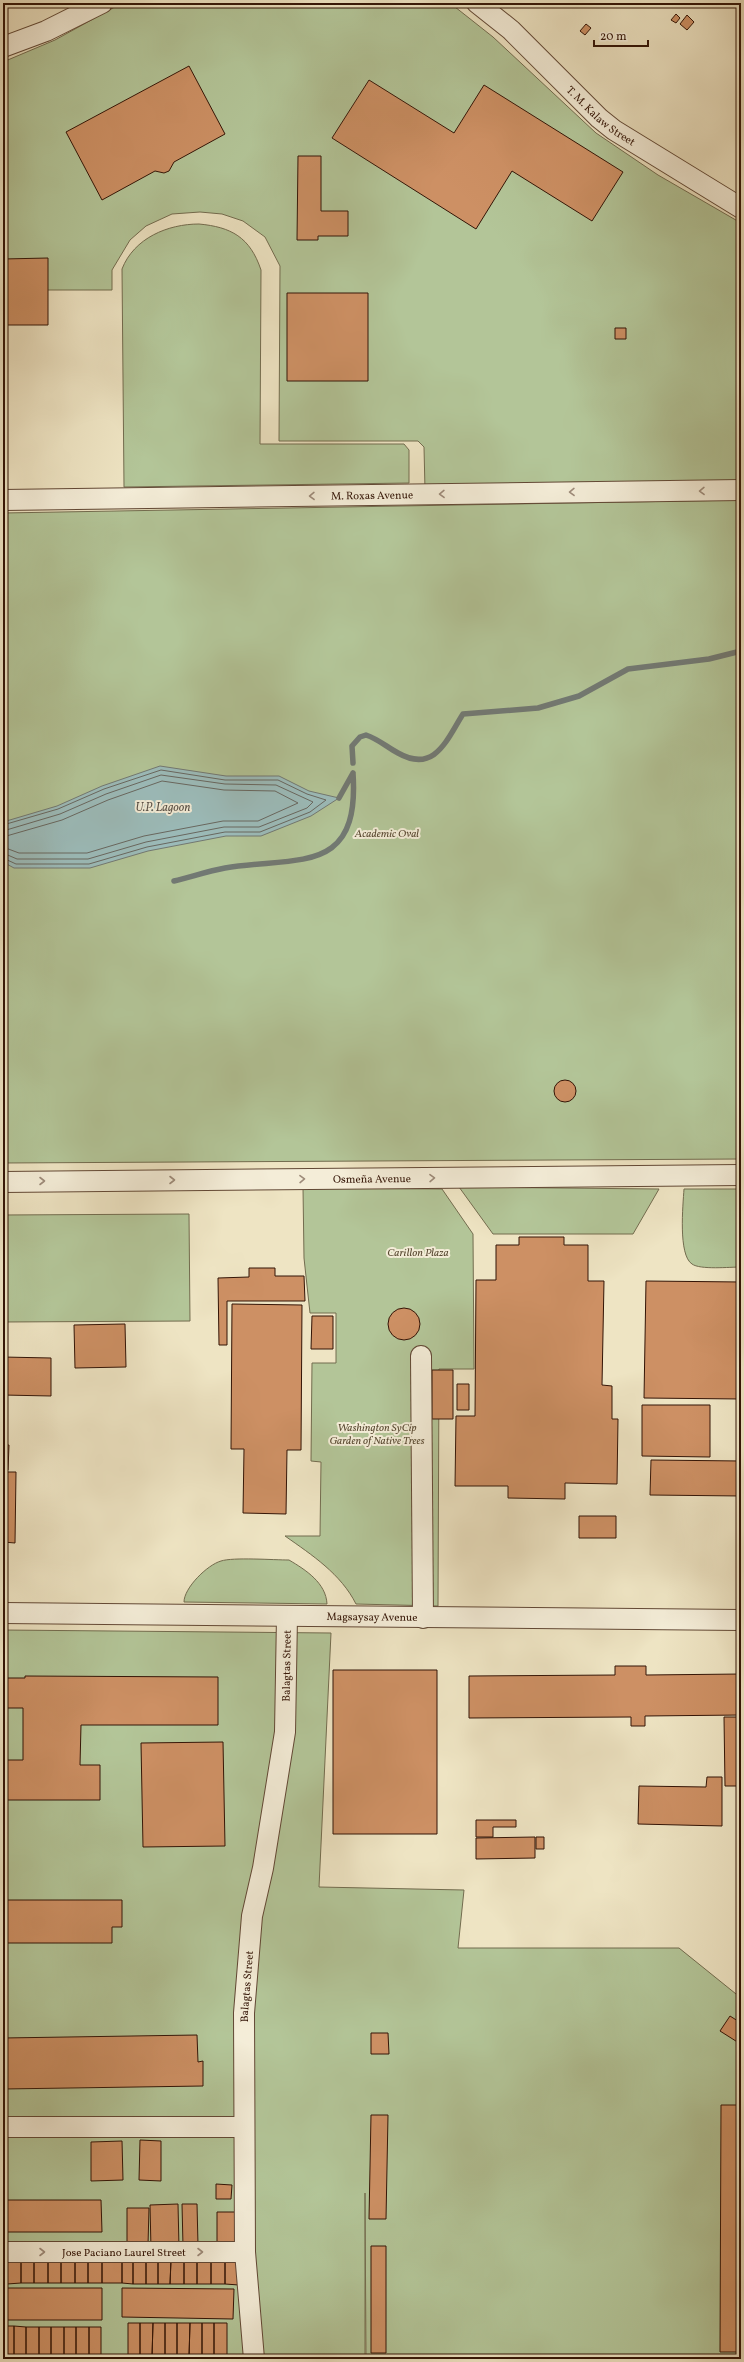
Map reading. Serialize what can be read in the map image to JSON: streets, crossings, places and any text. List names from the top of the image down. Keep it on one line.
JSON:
{"streets":{"street":["T. M. Kalaw Street","M. Roxas Avenue","Osmeña Avenue","Magsaysay Avenue","Balagtas Street","Jose Paciano Laurel Street"]},"crossings":[["Magsaysay Avenue","Balagtas Street"],["Balagtas Street","Jose Paciano Laurel Street"]],"one_way":["M. Roxas Avenue","Osmeña Avenue"],"water":["U.P. Lagoon"],"parks":["Academic Oval","Carillon Plaza","Washington SyCip Garden of Native Trees"],"scale_bar":"20 m"}
